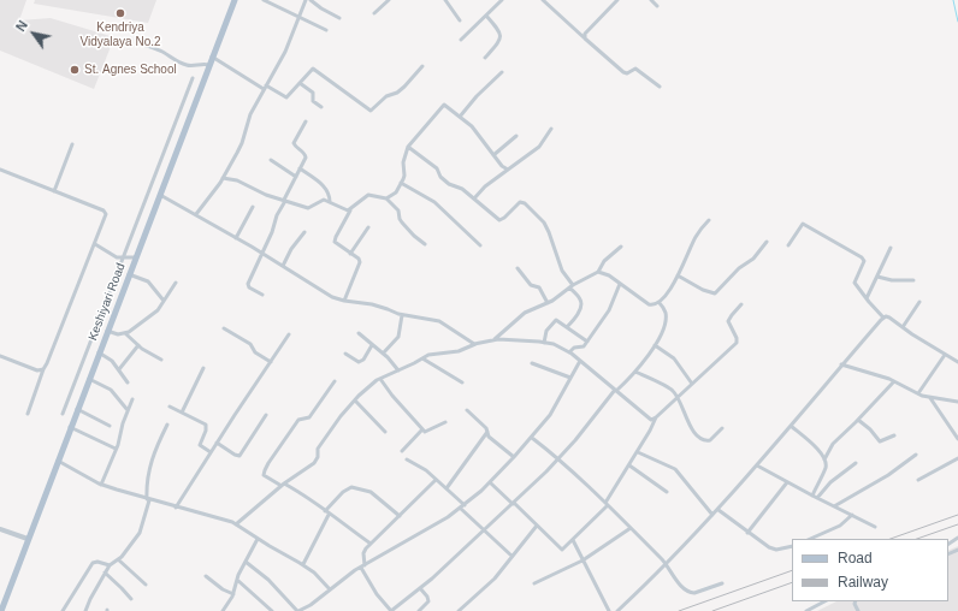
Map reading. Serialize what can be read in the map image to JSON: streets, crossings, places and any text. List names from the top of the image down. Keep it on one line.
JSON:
{"streets":{"main road":["Keshiyari Road"]},"places":["Kendriya Vidyalaya No.2","St. Agnes School"],"legend":["Road","Railway"],"north":"top left"}
